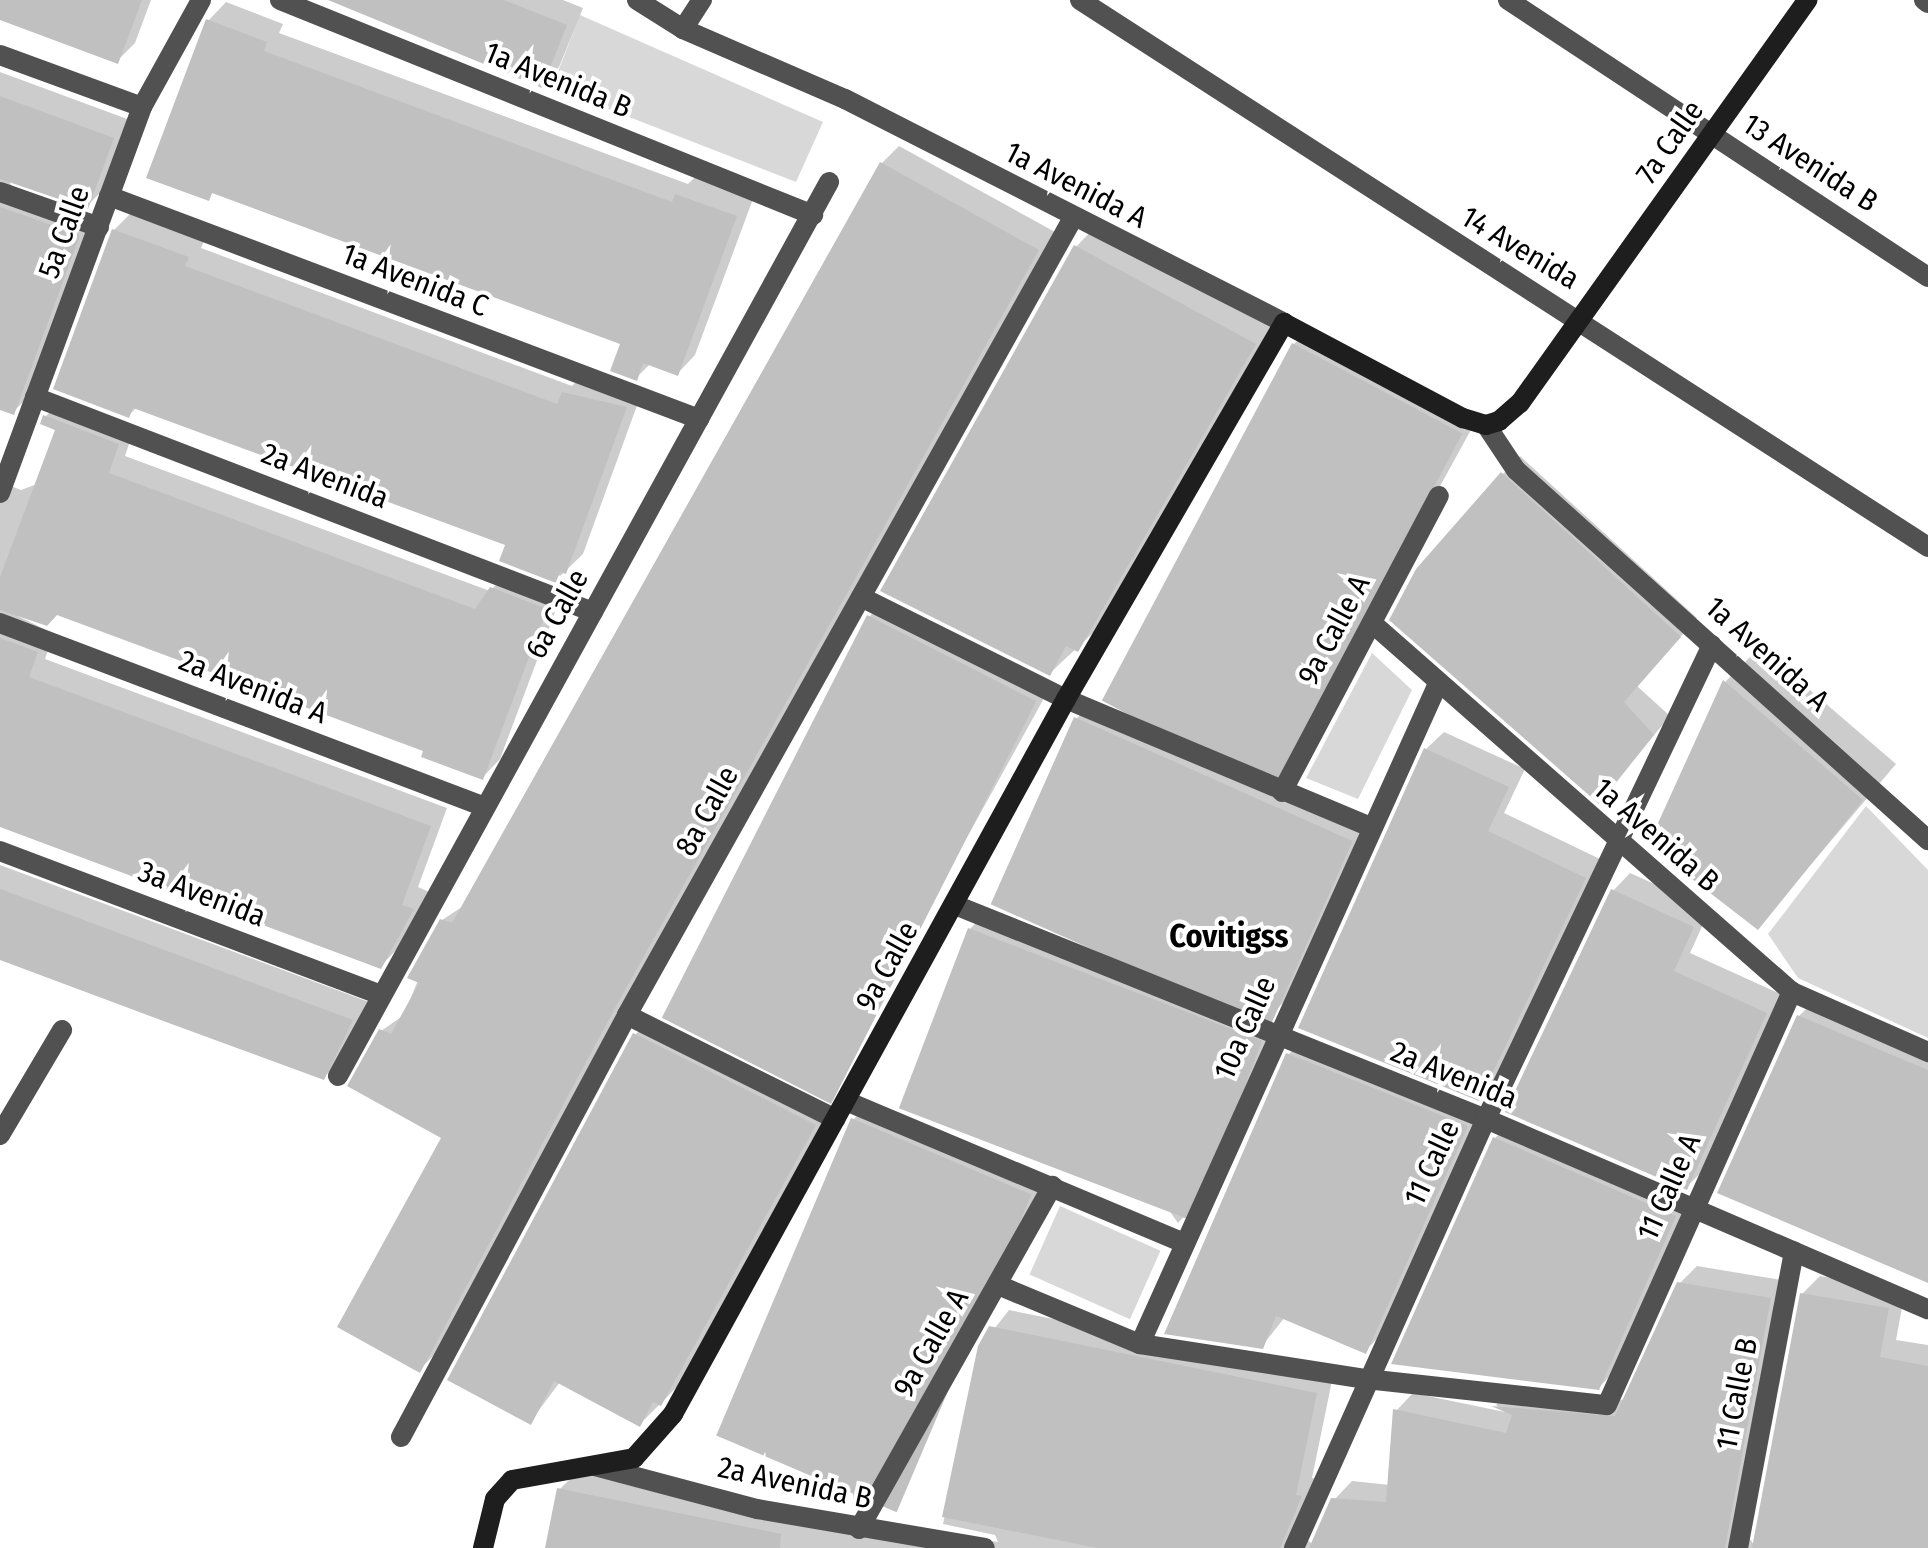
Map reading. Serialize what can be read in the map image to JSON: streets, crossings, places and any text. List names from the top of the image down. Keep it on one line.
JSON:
{"streets":{"main road":["7a Calle","1a Avenida A","9a Calle"],"street":["1a Avenida B","13 Avenida B","5a Calle","14 Avenida","1a Avenida C","2a Avenida","6a Calle","9a Calle A","2a Avenida A","8a Calle","3a Avenida","10a Calle","11 Calle","11 Calle A","11 Calle B","2a Avenida B"]},"crossings":[["1a Avenida B","6a Calle"],["1a Avenida B","9a Calle A"],["1a Avenida B","10a Calle"],["1a Avenida B","11 Calle"],["1a Avenida B","11 Calle A"],["7a Calle","13 Avenida B"],["7a Calle","14 Avenida"],["1a Avenida A","8a Calle"],["1a Avenida A","9a Calle"],["1a Avenida A","11 Calle"],["5a Calle","1a Avenida C"],["5a Calle","2a Avenida"],["1a Avenida C","6a Calle"],["2a Avenida","6a Calle"],["2a Avenida","9a Calle"],["2a Avenida","10a Calle"],["2a Avenida","11 Calle"],["2a Avenida","11 Calle A"],["2a Avenida","11 Calle B"],["6a Calle","2a Avenida A"],["6a Calle","3a Avenida"],["9a Calle A","2a Avenida B"],["9a Calle","2a Avenida B"],["11 Calle","11 Calle A"]],"districts":["Covitigss"]}
